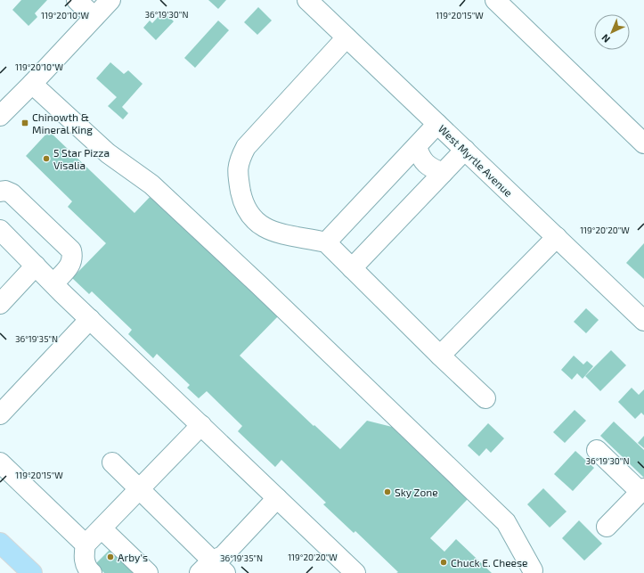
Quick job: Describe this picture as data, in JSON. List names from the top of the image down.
{
  "streets": {
    "street": ["West Myrtle Avenue"]
  },
  "places": {
    "transit": ["Chinowth & Mineral King"],
    "other": [
      "5 Star Pizza Visalia",
      "Sky Zone",
      "Arby's",
      "Chuck E. Cheese"
    ]
  },
  "north": "bottom left",
  "coordinates": [
    "36°19'30\"N",
    "119°20'10\"W",
    "119°20'15\"W",
    "119°20'20\"W",
    "36°19'35\"N"
  ]
}
